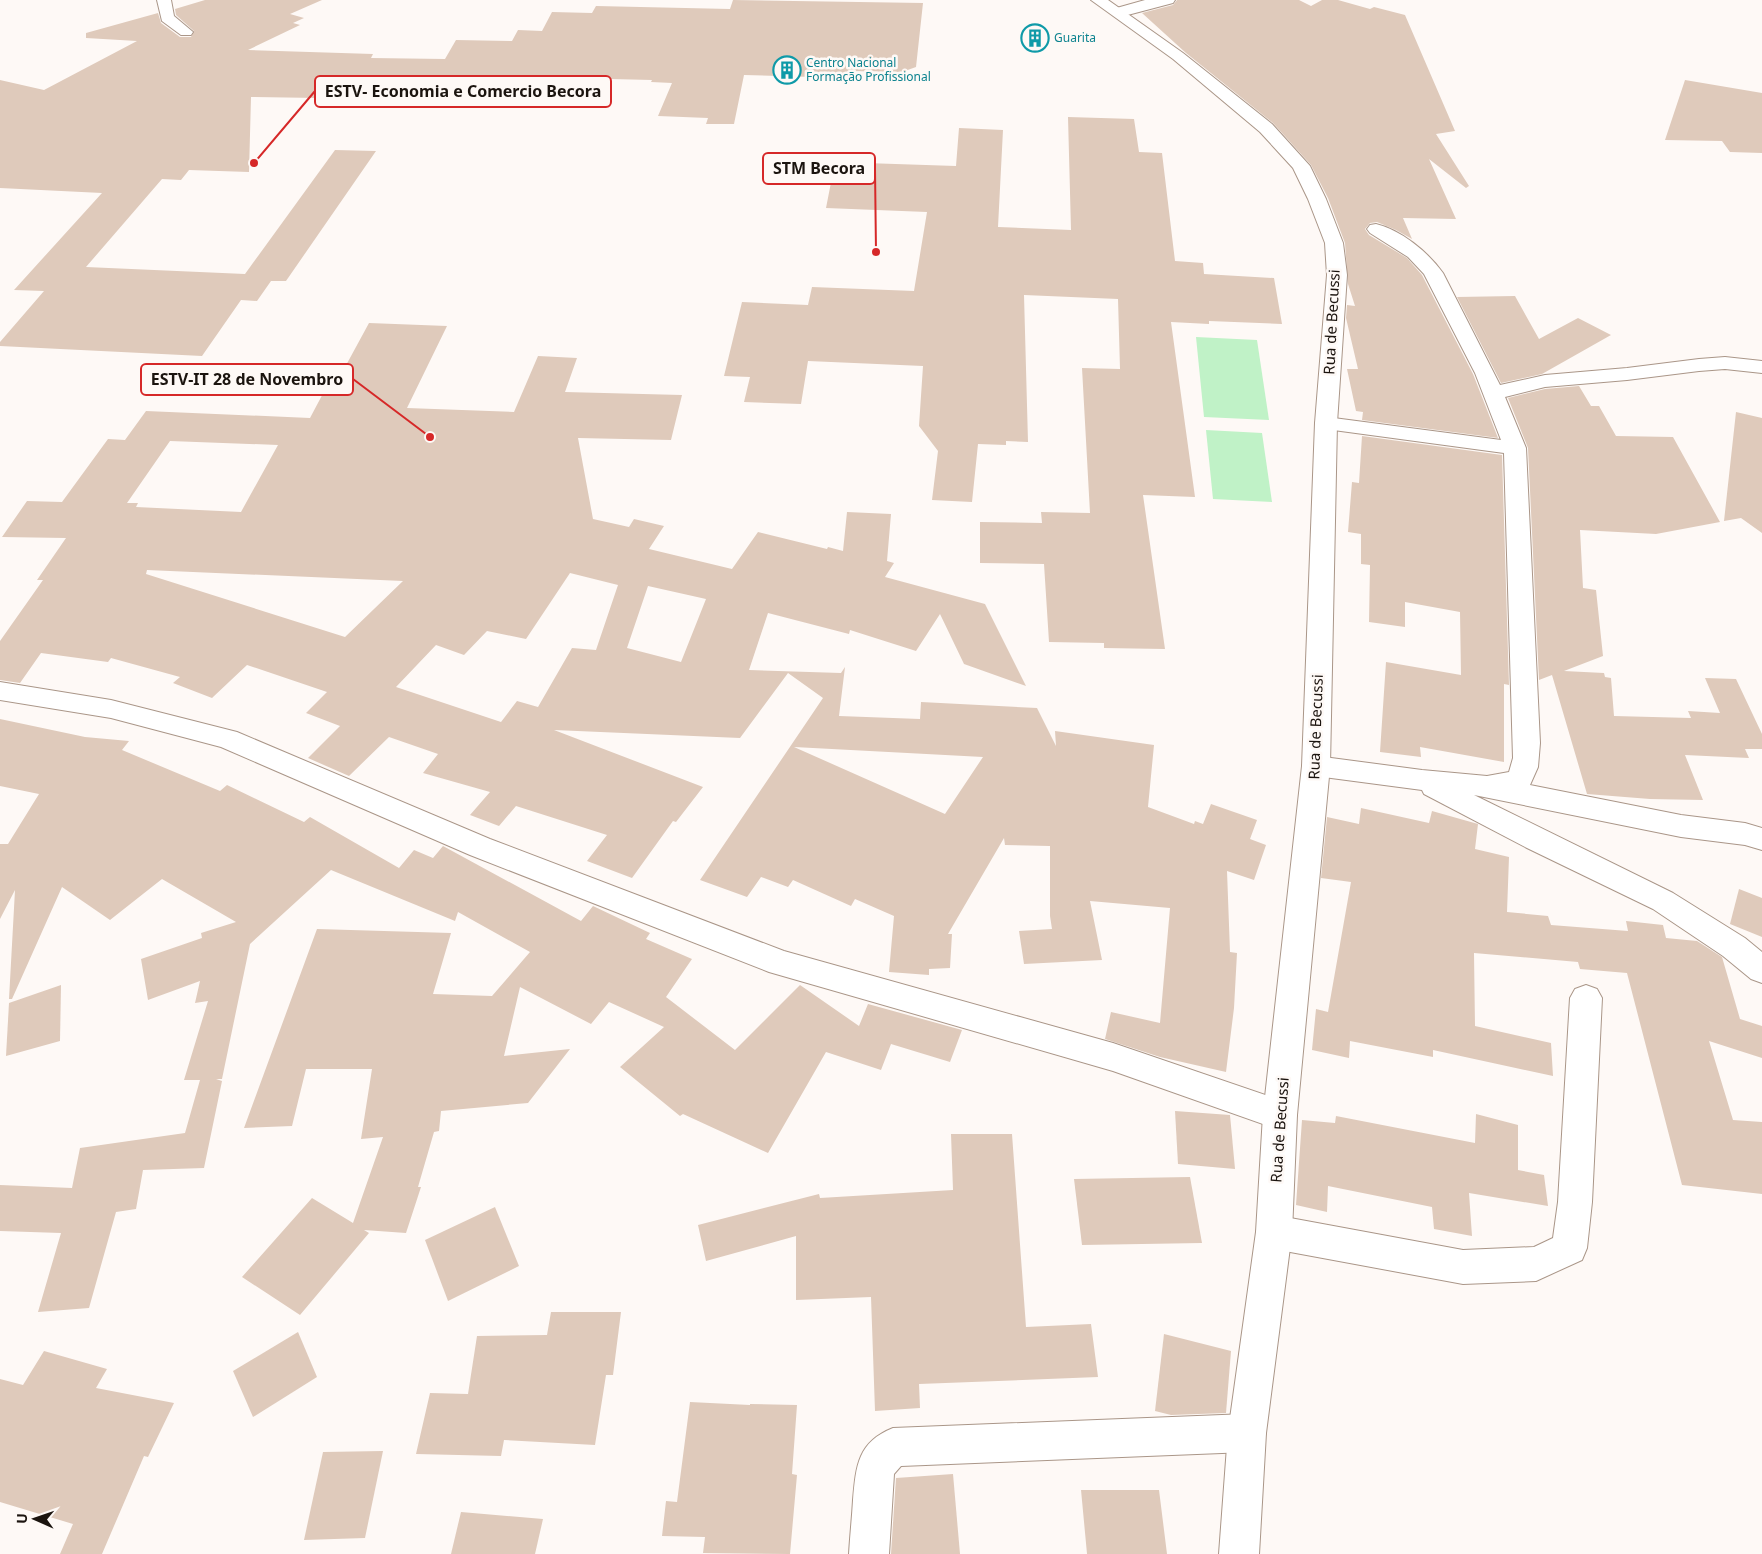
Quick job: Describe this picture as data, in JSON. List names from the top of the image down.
{
  "streets": {
    "street": ["Rua de Becussi"]
  },
  "places": {
    "building": ["Guarita", "Centro Nacional Formação Profissional"],
    "other": ["ESTV- Economia e Comercio Becora", "STM Becora", "ESTV-IT 28 de Novembro"]
  },
  "north": "left"
}
